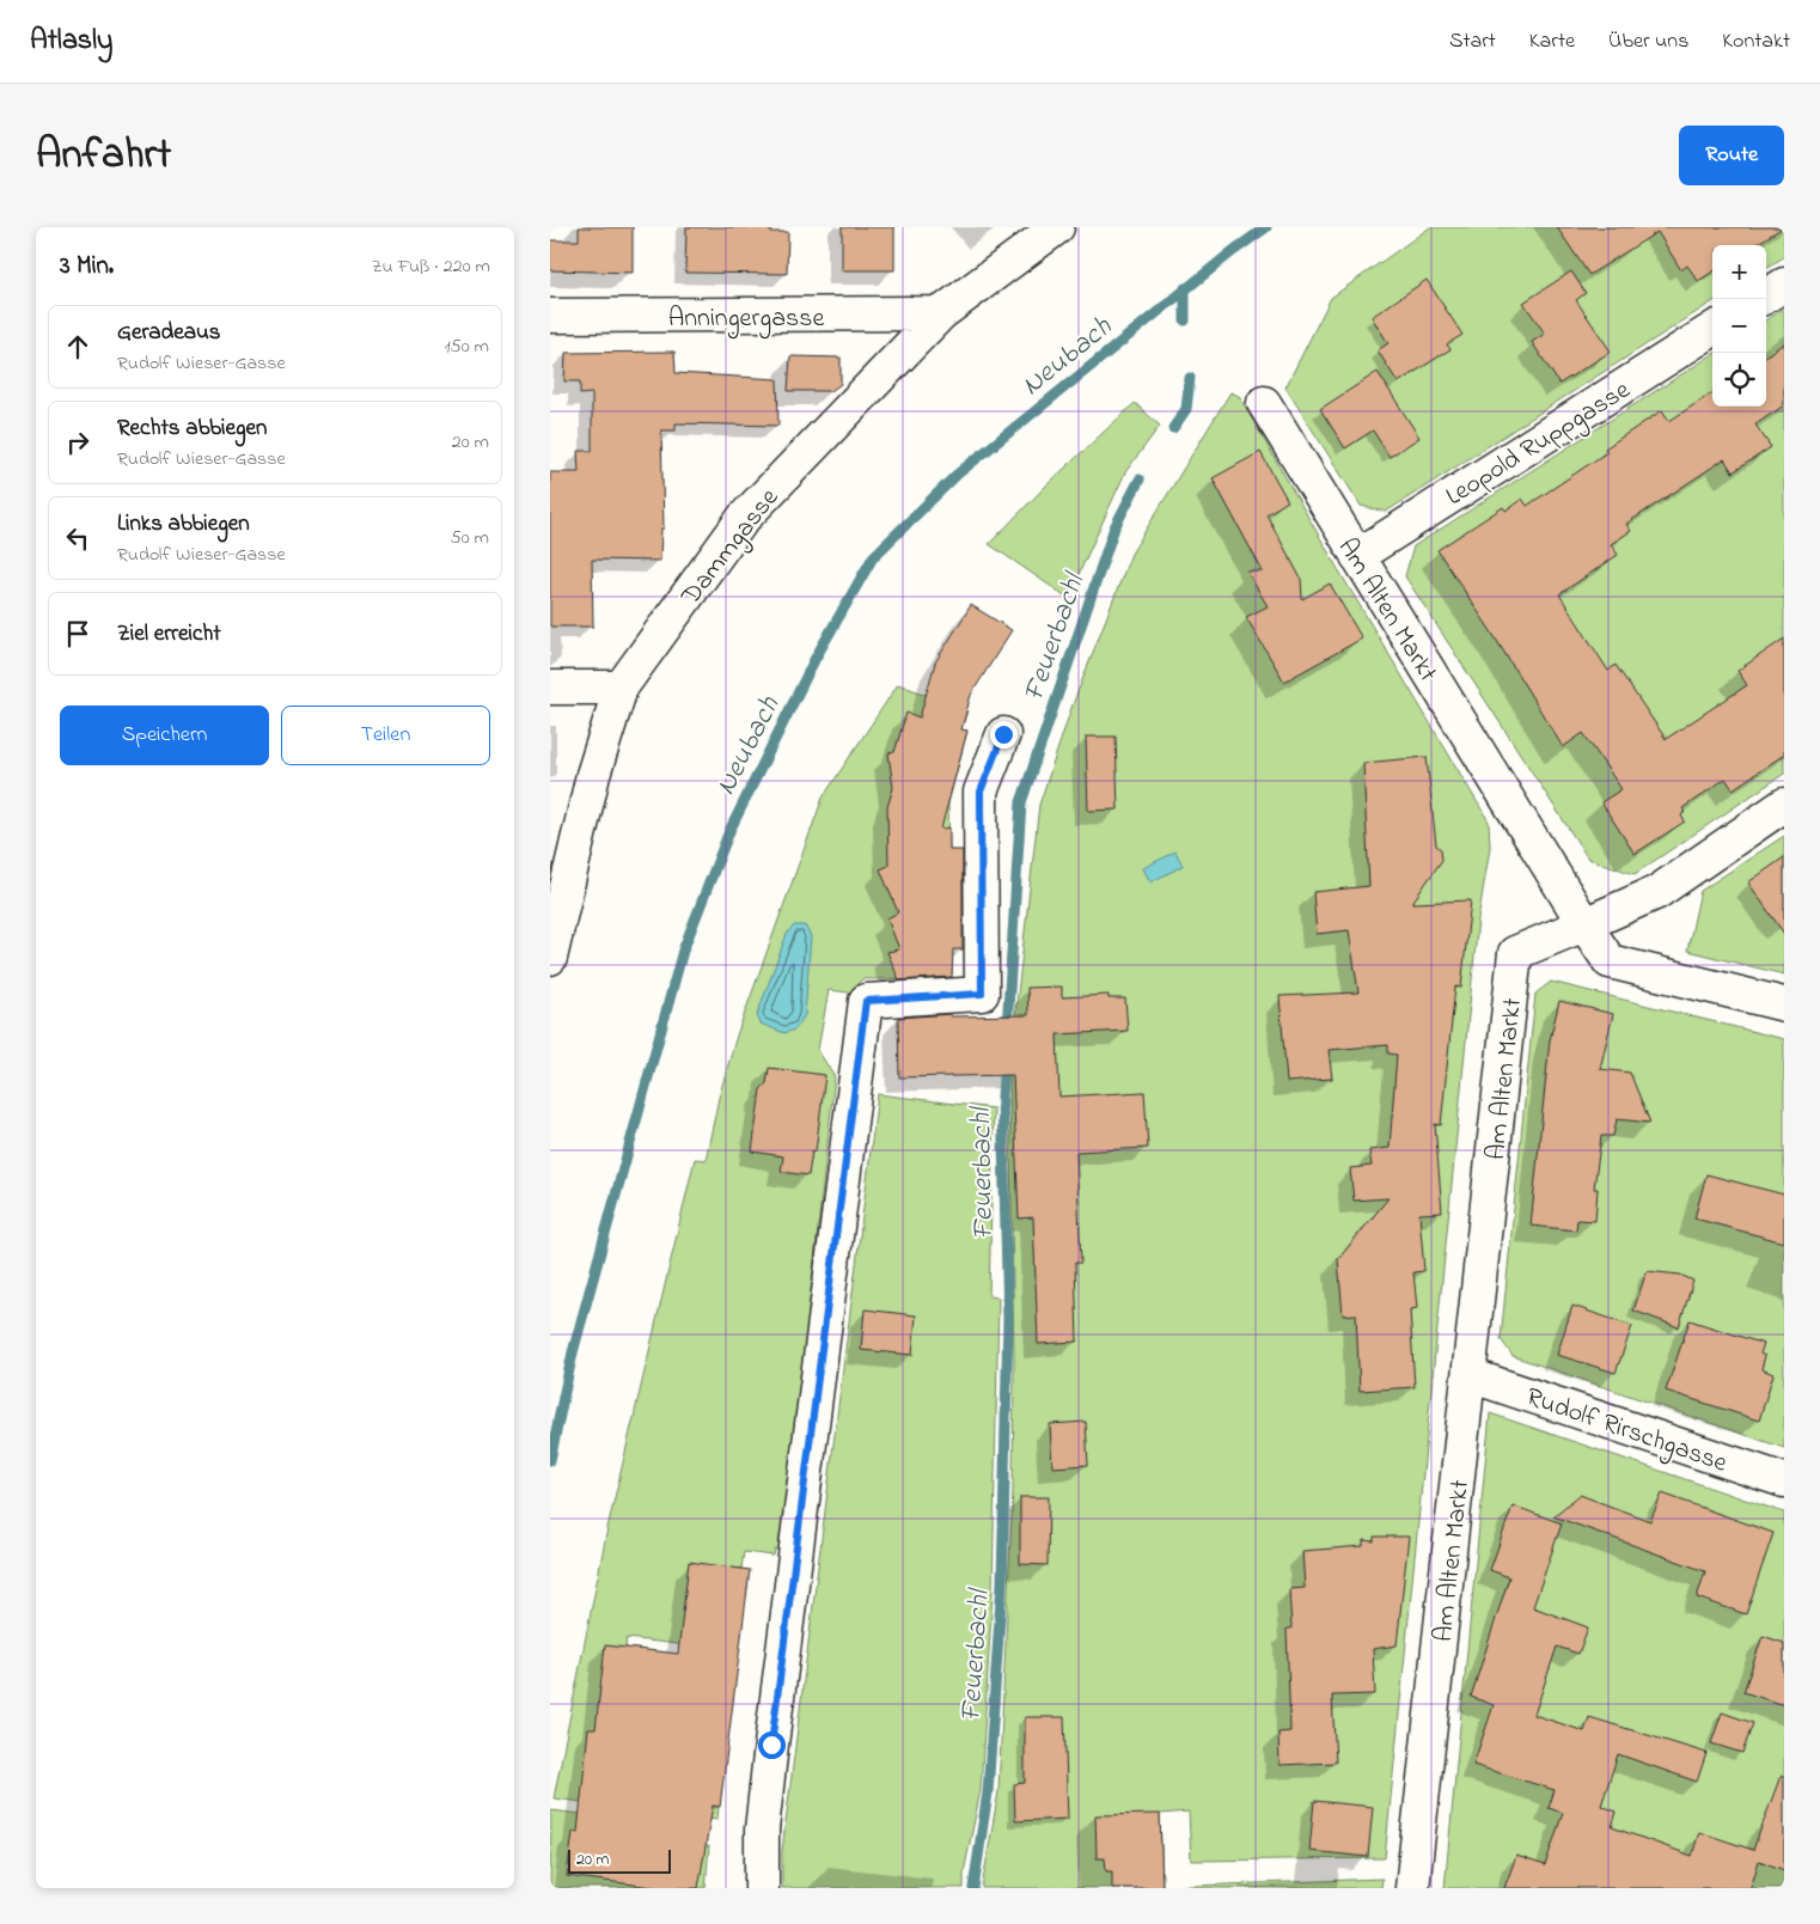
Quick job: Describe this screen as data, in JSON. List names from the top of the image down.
{
  "streets": {
    "street": [
      "Anningergasse",
      "Leopold Ruppgasse",
      "Dammgasse",
      "Am Alten Markt",
      "Rudolf Rirschgasse"
    ]
  },
  "crossings": [
    ["Anningergasse", "Dammgasse"],
    ["Leopold Ruppgasse", "Am Alten Markt"],
    ["Am Alten Markt", "Rudolf Rirschgasse"]
  ],
  "water": ["Neubach", "Feuerbachl"],
  "scale_bar": "20 m",
  "page": {
    "header": "Atlasly",
    "nav": [
      "Start",
      "Karte",
      "Über uns",
      "Kontakt"
    ],
    "title": "Anfahrt",
    "buttons": [
      "Route",
      ["Speichern", "Teilen"]
    ],
    "heading": ["3 Min.", "Zu Fuß · 220 m"],
    "map_buttons": ["+", "−"],
    "list": [
      ["Geradeaus", "Rudolf Wieser-Gasse", "150 m"],
      ["Rechts abbiegen", "Rudolf Wieser-Gasse", "20 m"],
      ["Links abbiegen", "Rudolf Wieser-Gasse", "50 m"],
      "Ziel erreicht"
    ],
    "scale": "20 m"
  }
}
